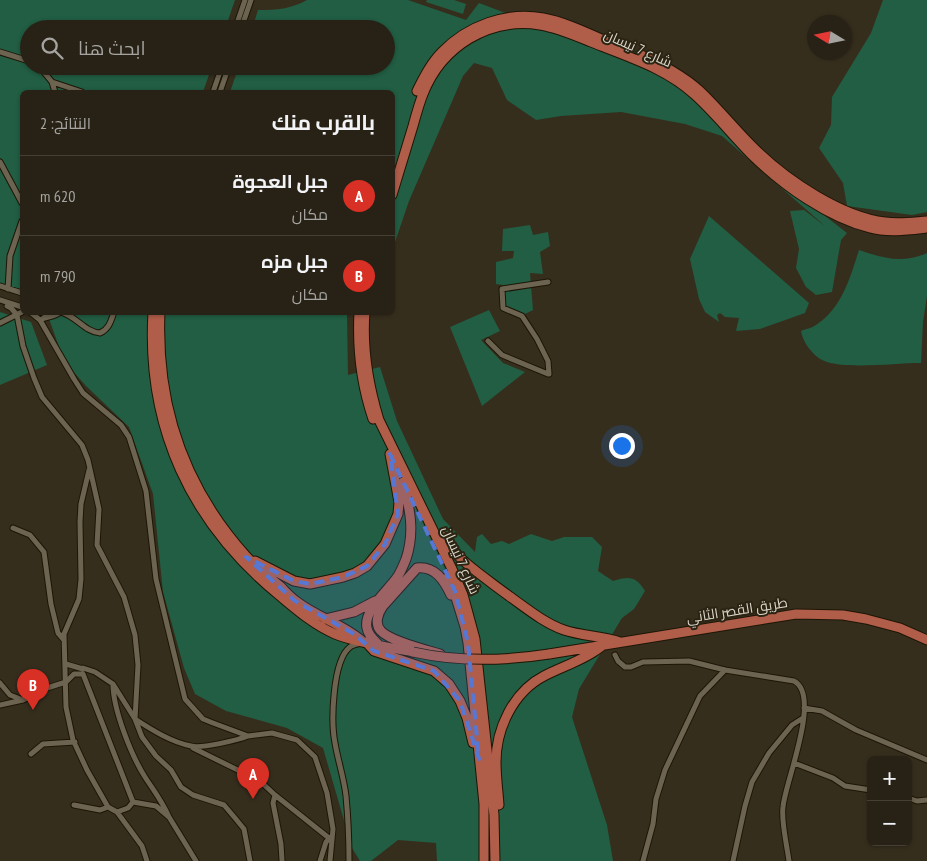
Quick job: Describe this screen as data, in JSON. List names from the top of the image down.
{
  "streets": {
    "main road": ["شارع 7 نيسان", "طريق القصر الثاني"]
  },
  "north": "left",
  "page": {
    "search": "ابحث هنا",
    "heading": ["بالقرب منك", "النتائج: 2"],
    "list": [
      {
        "mark": "A",
        "name": "جبل العجوة",
        "note": "مكان",
        "value": "620 m"
      },
      {
        "mark": "B",
        "name": "جبل مزه",
        "note": "مكان",
        "value": "790 m"
      }
    ],
    "pins": ["B", "A"],
    "map_buttons": ["+", "−"]
  }
}
